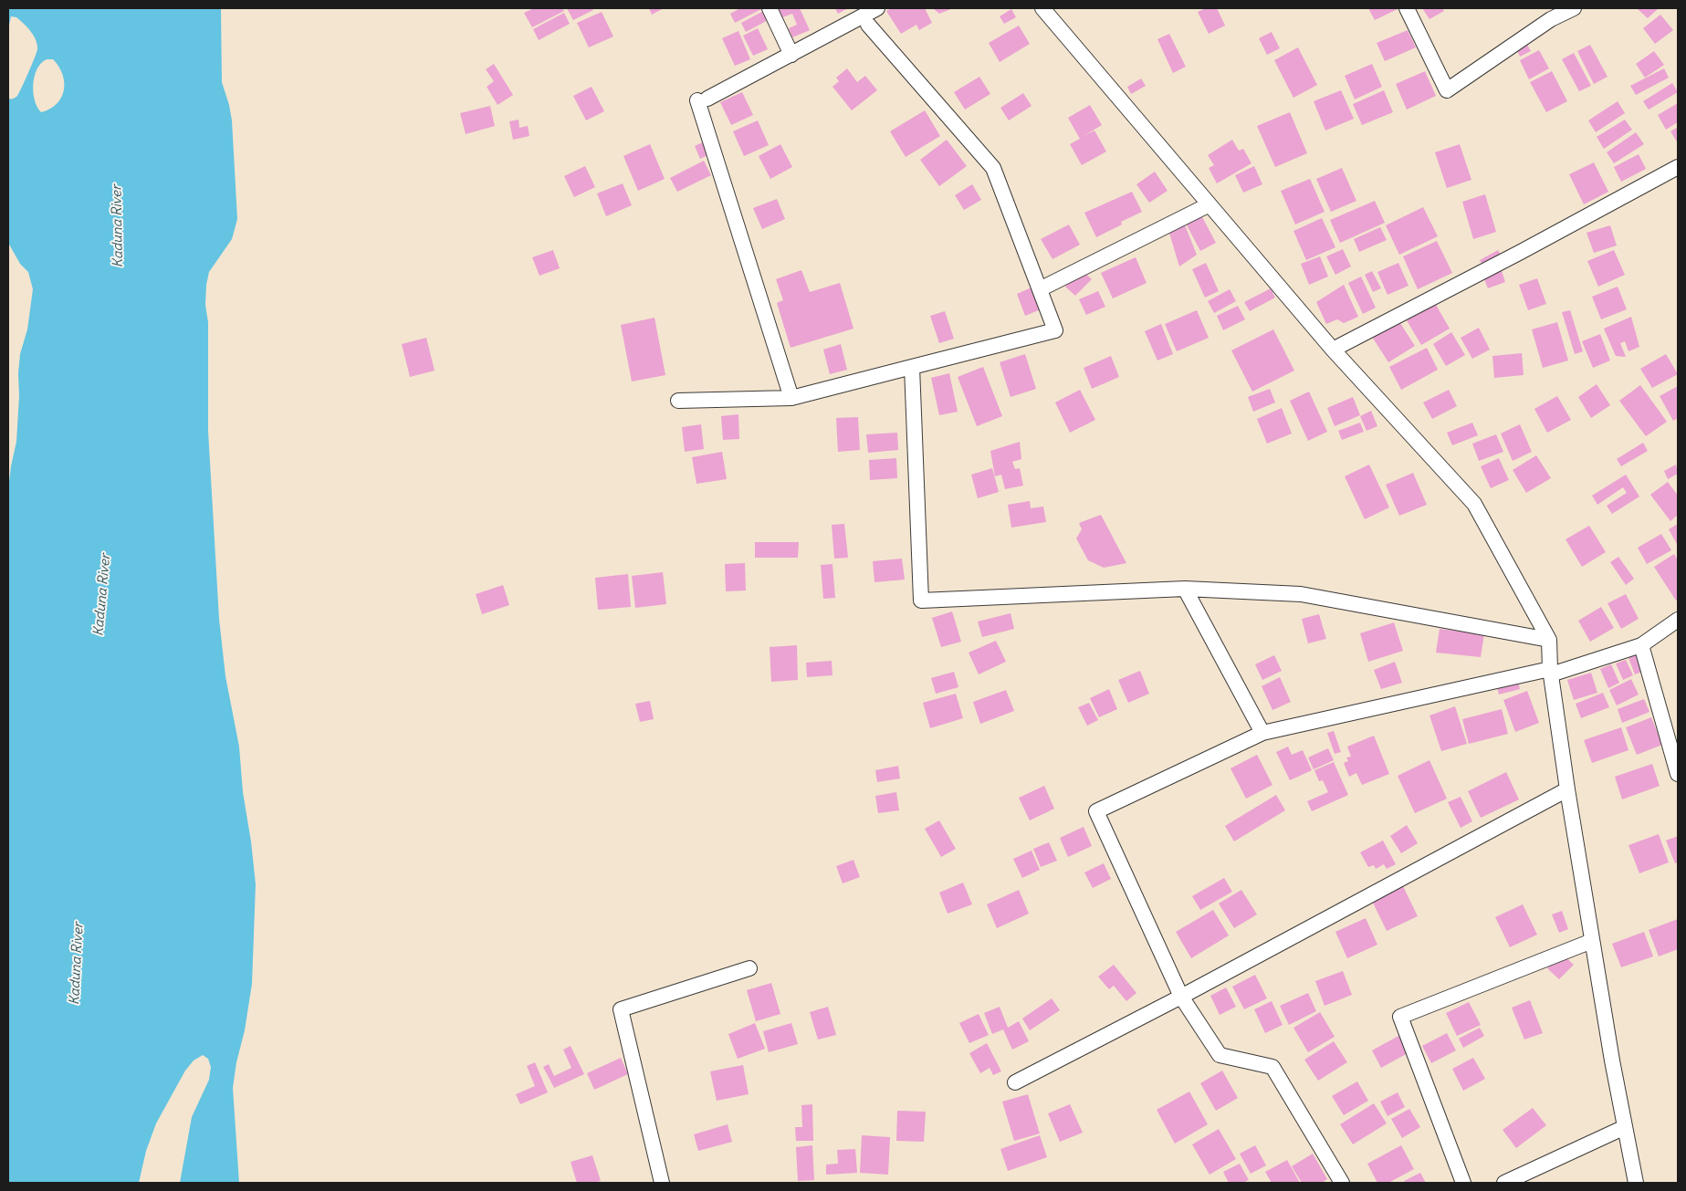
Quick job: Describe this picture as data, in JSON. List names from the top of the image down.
{
  "water": ["Kaduna River"]
}
